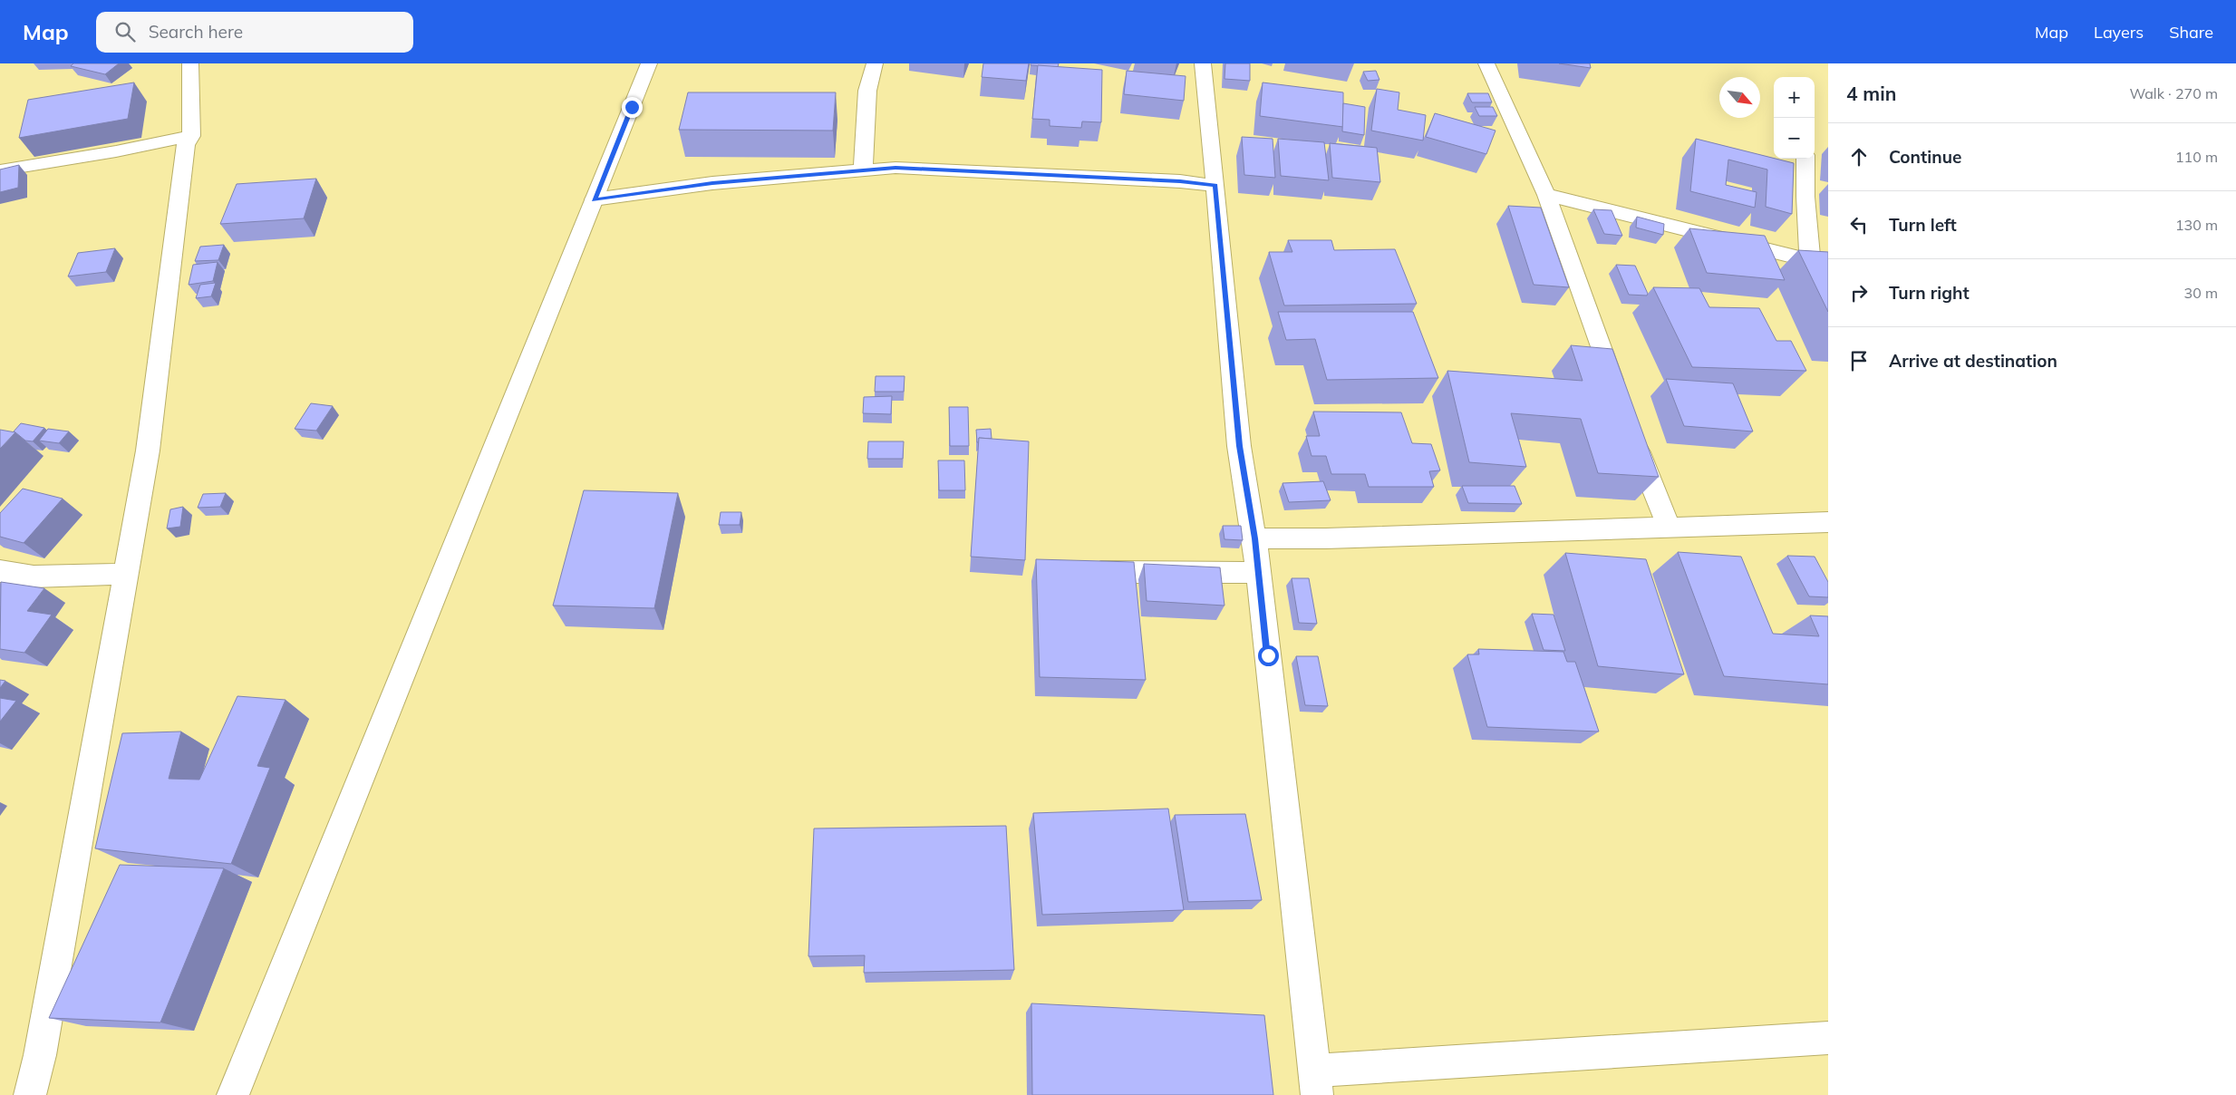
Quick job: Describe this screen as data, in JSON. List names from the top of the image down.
{
  "north": "bottom right",
  "page": {
    "header": "Map",
    "search": "Search here",
    "nav": ["Map", "Layers", "Share"],
    "heading": ["4 min", "Walk · 270 m"],
    "map_buttons": ["+", "−"],
    "list": [
      ["Continue", "110 m"],
      ["Turn left", "130 m"],
      ["Turn right", "30 m"],
      "Arrive at destination"
    ]
  }
}
